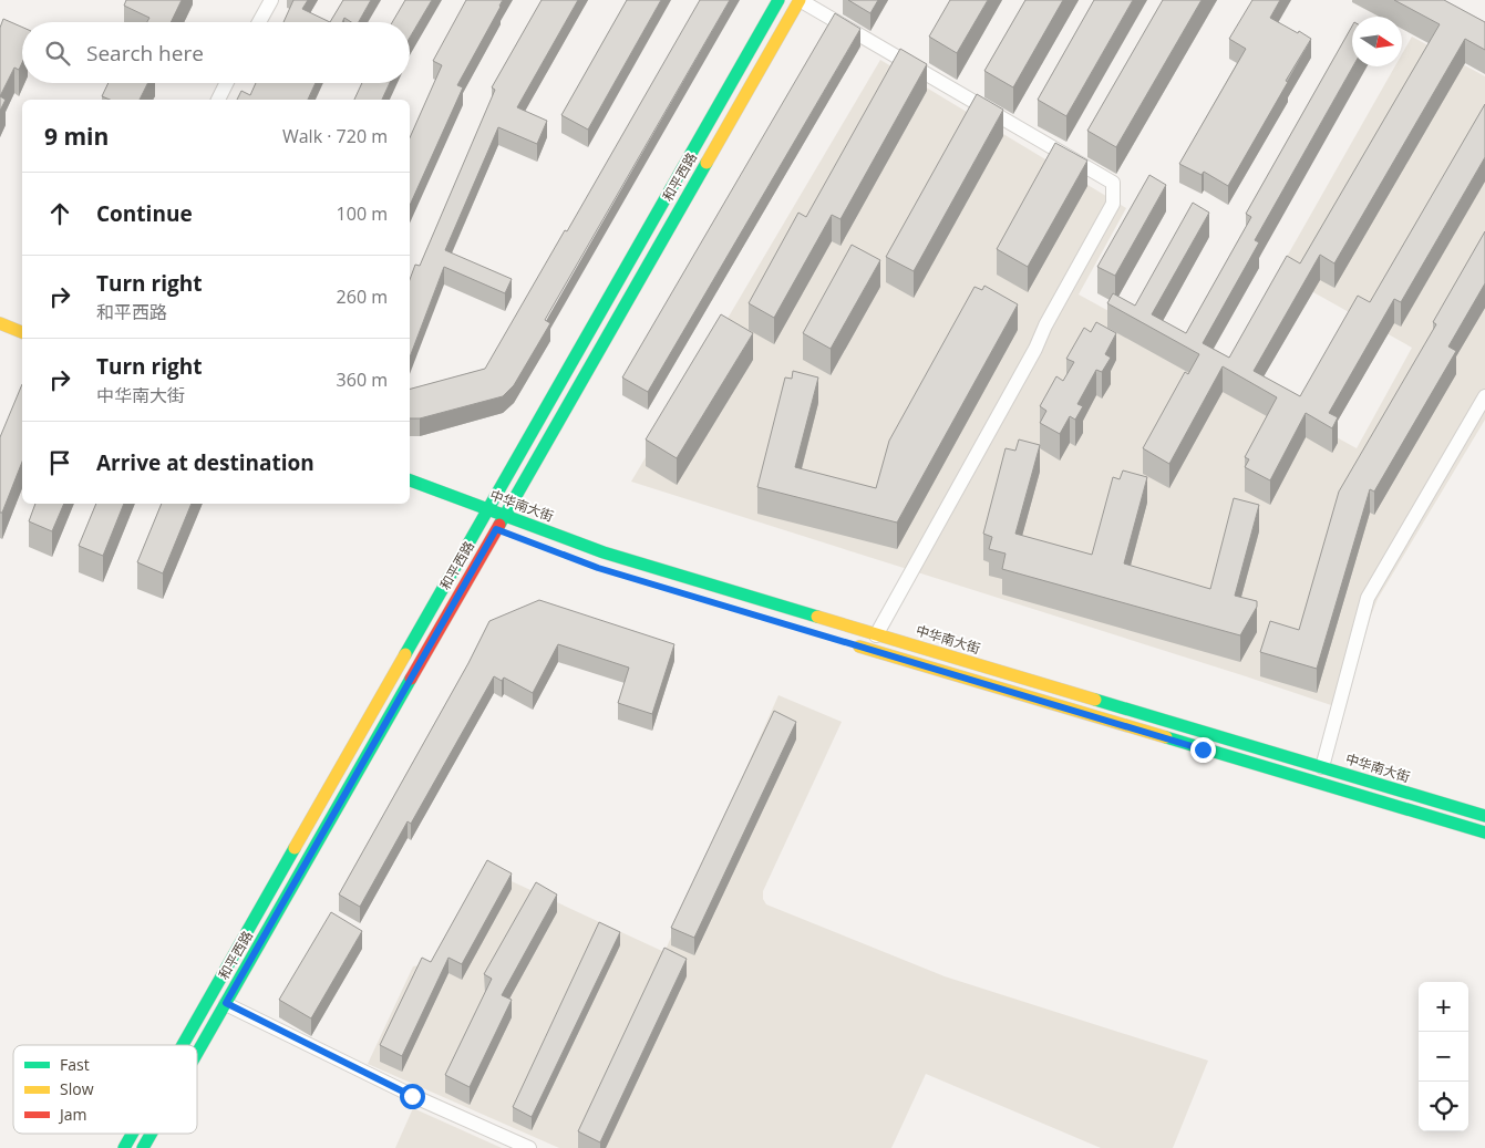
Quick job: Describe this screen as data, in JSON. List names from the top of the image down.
{
  "streets": {
    "main road": ["和平西路", "中华南大街"]
  },
  "crossings": [
    ["和平西路", "中华南大街"]
  ],
  "legend": ["Fast", "Slow", "Jam"],
  "north": "right",
  "page": {
    "search": "Search here",
    "heading": ["9 min", "Walk · 720 m"],
    "list": [
      ["Continue", "100 m"],
      ["Turn right", "和平西路", "260 m"],
      ["Turn right", "中华南大街", "360 m"],
      "Arrive at destination"
    ],
    "map_buttons": ["+", "−"]
  }
}
